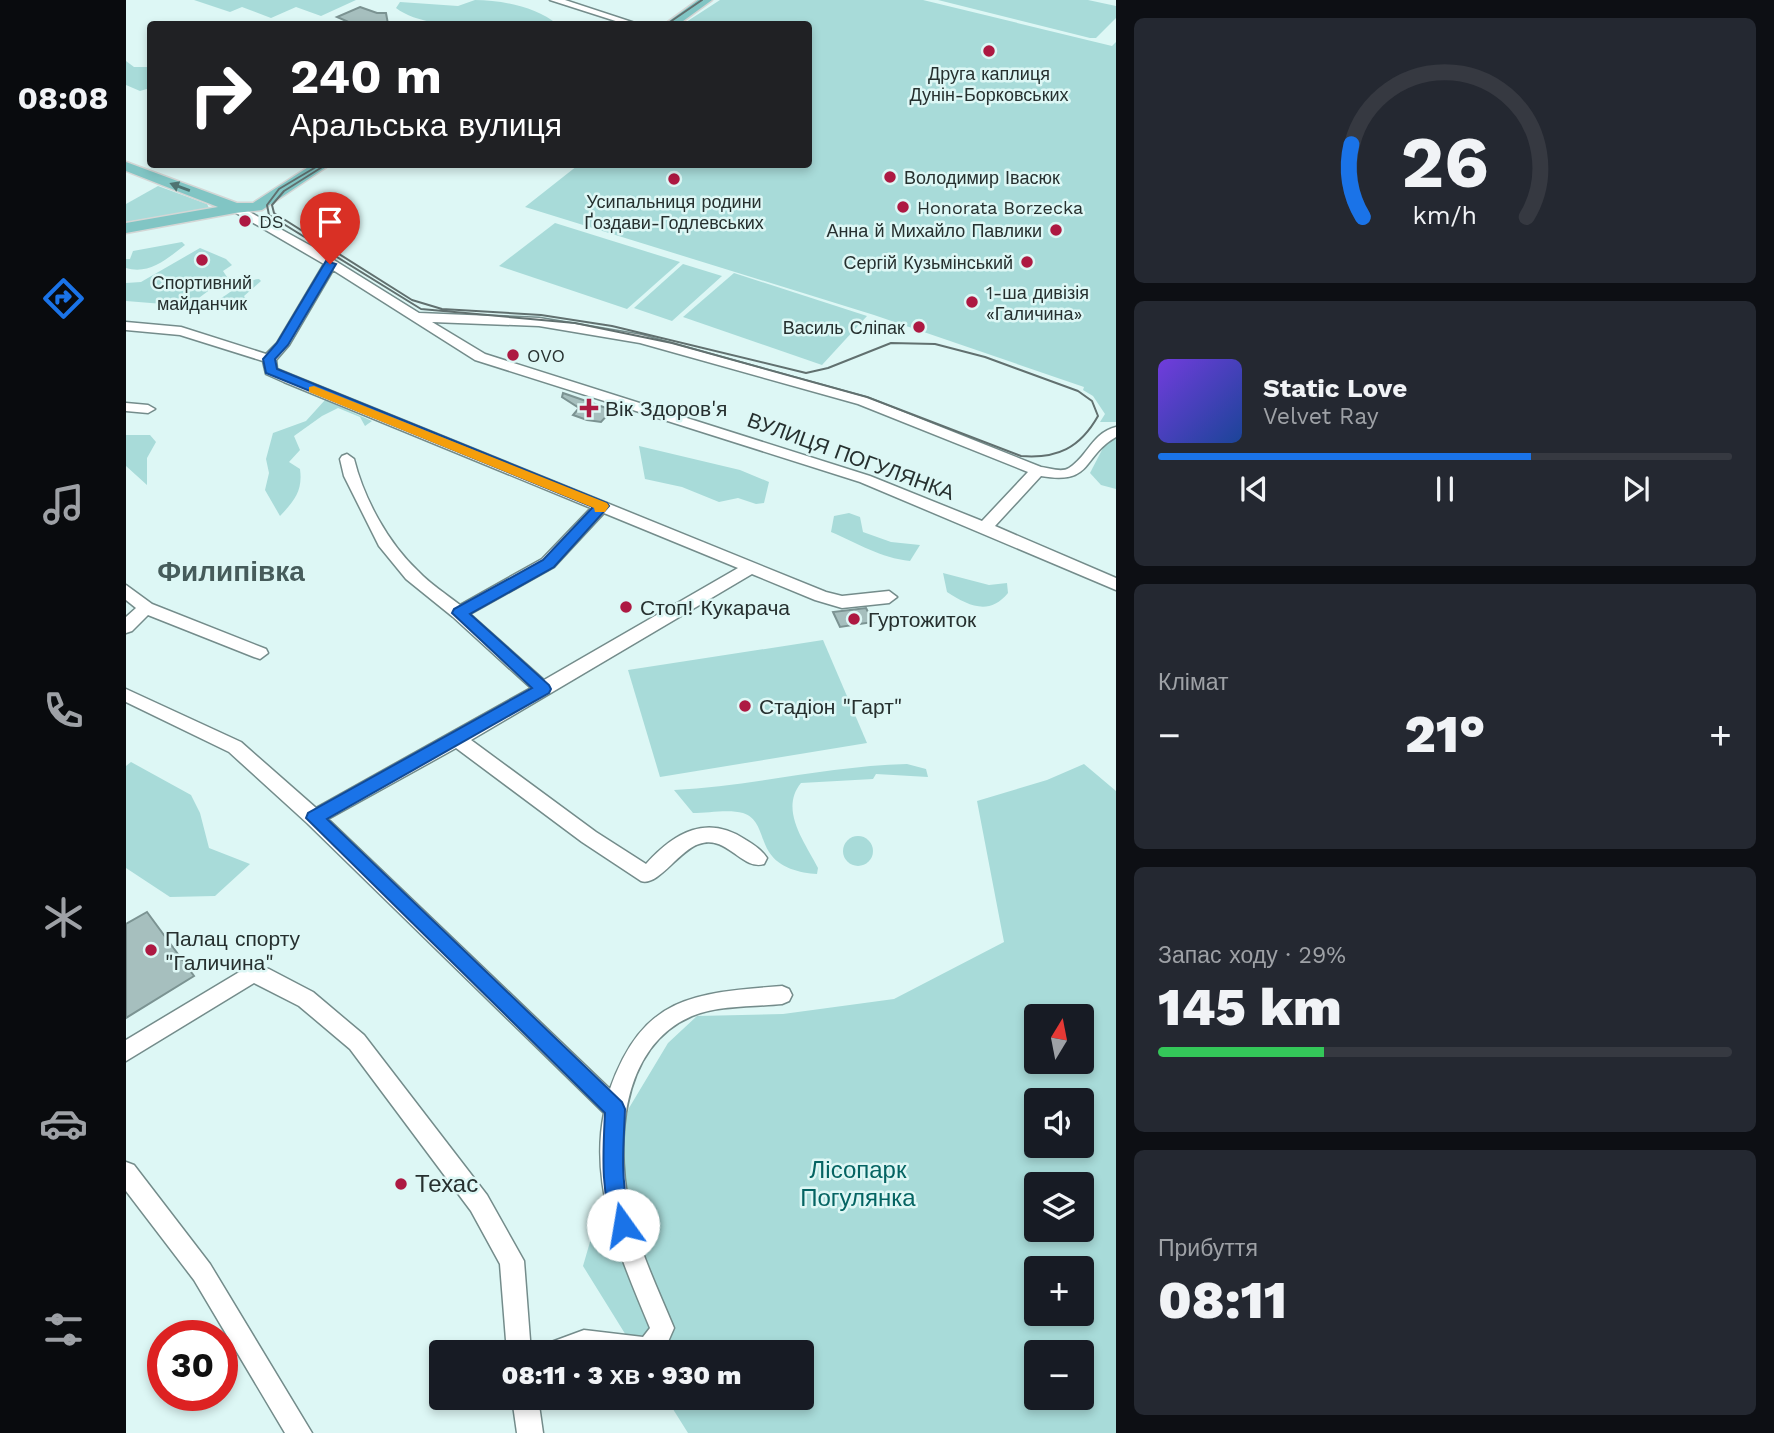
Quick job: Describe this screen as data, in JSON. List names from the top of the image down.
{
  "streets": {
    "street": ["ВУЛИЦЯ ПОГУЛЯНКА"]
  },
  "districts": ["Филипівка"],
  "parks": ["Лісопарк Погулянка"],
  "places": {
    "other": [
      "Друга каплиця Дунін-Борковських",
      "Володимир Івасюк",
      "Усипальниця родини Ґоздави-Годлевських",
      "Honorata Borzecka",
      "DS",
      "Анна й Михайло Павлики",
      "Спортивний майданчик",
      "Сергій Кузьмінський",
      "1-ша дивізія «Галичина»",
      "Василь Сліпак",
      "OVO",
      "Стоп! Кукарача",
      "Гуртожиток",
      "Стадіон \"Гарт\"",
      "Палац спорту \"Галичина\"",
      "Техас"
    ],
    "health": ["Вік Здоров'я"]
  },
  "north": "top",
  "page": {
    "tabs": "08:08",
    "turn": ["240 m", "Аральська вулиця"],
    "song": ["Static Love", "Velvet Ray"],
    "tile": [
      "Клімат",
      ["Запас ходу · 29%", "145 km"],
      ["Прибуття", "08:11"]
    ],
    "heat": ["−", "21°", "+"],
    "map_buttons": ["+", "−"],
    "limit": "30",
    "trip": "08:11 · 3 хв · 930 m",
    "gauge": ["26", "km/h"]
  }
}
